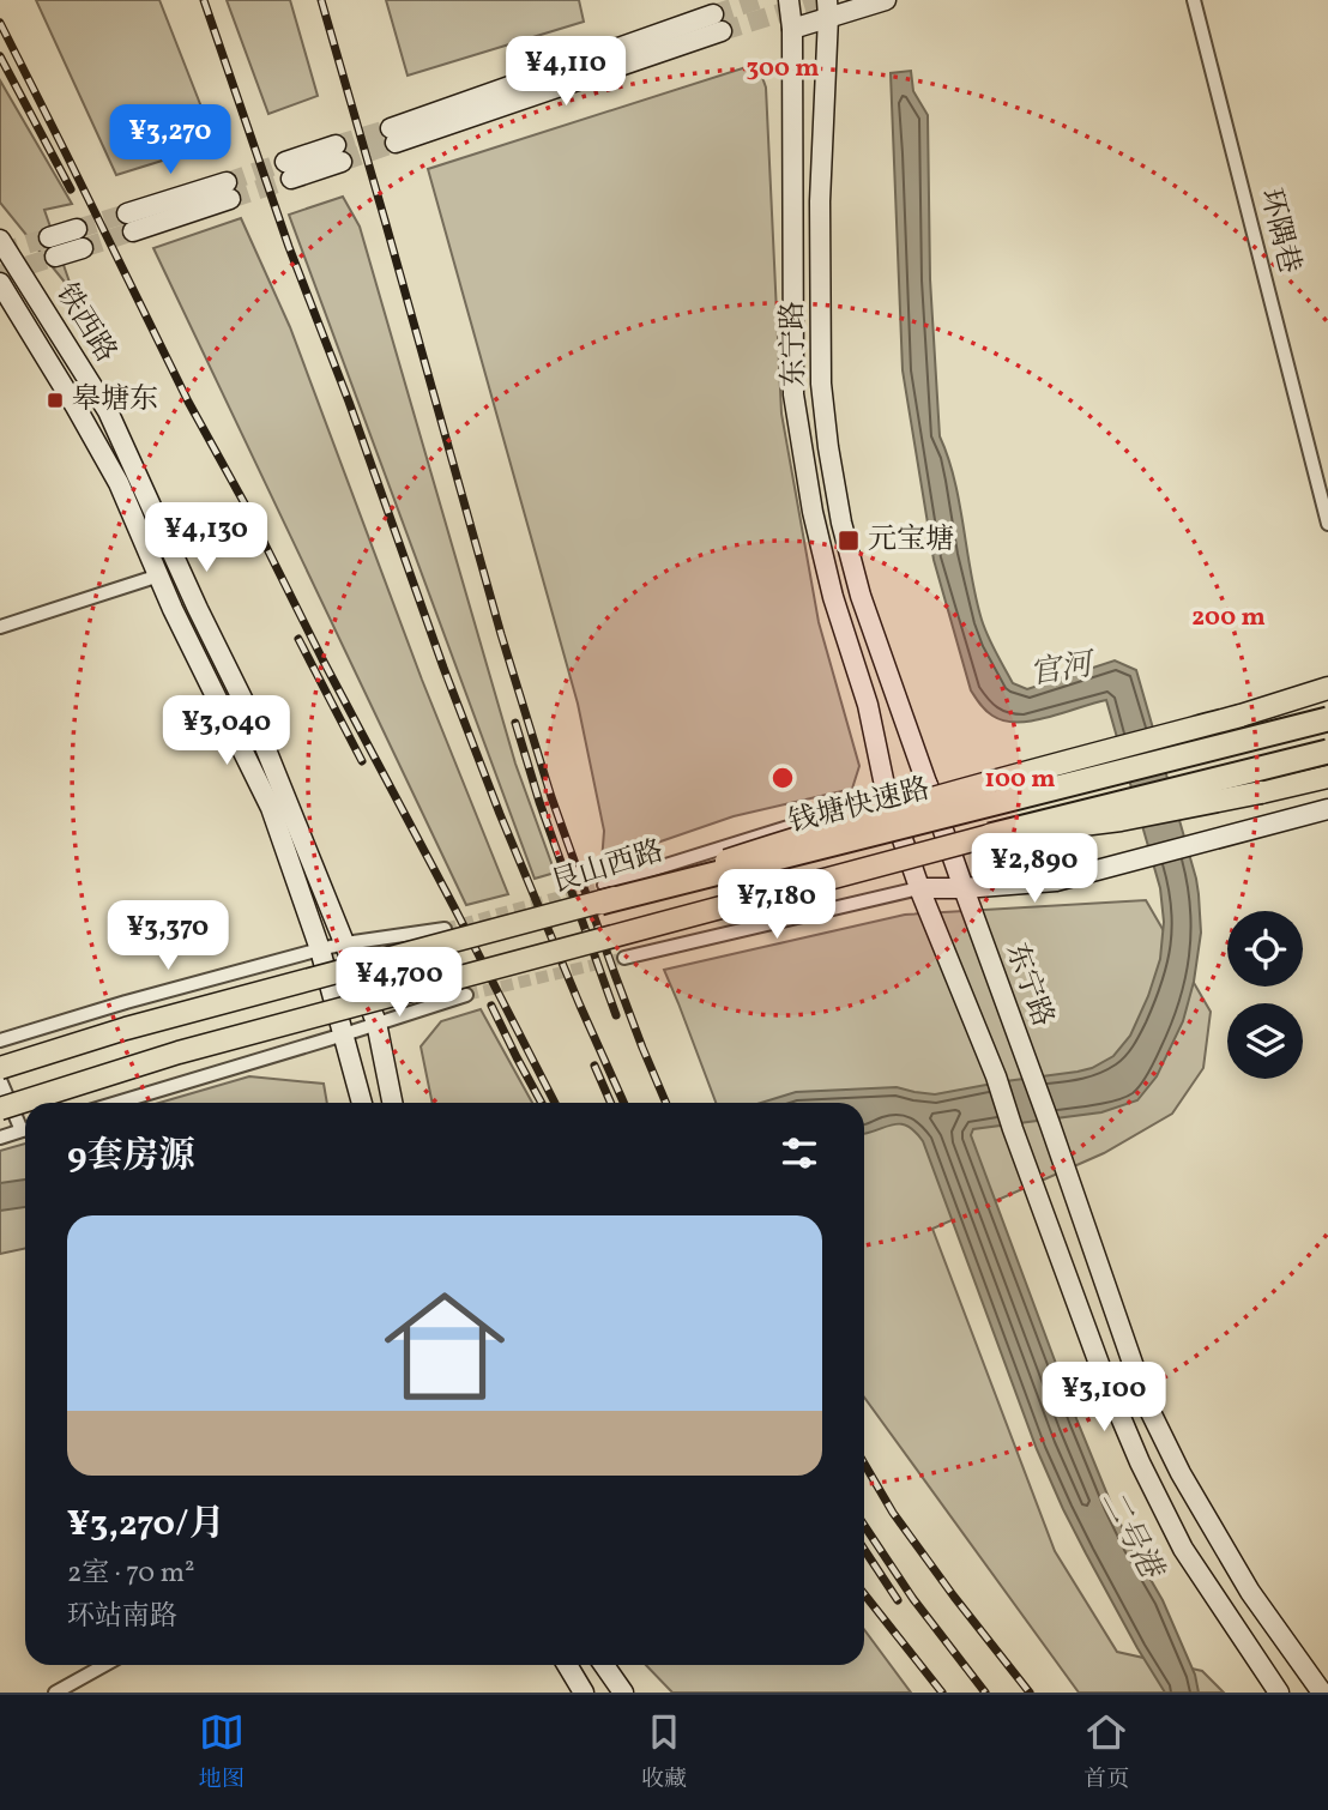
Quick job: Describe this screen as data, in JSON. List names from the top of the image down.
{
  "streets": {
    "highway": ["钱塘快速路"],
    "main road": ["铁西路", "东宁路", "艮山西路"],
    "street": ["环隅巷"]
  },
  "crossings": [
    ["东宁路", "艮山西路"],
    ["钱塘快速路", "艮山西路"]
  ],
  "water": ["官河", "二号港"],
  "places": {
    "transit": ["皋塘东", "元宝塘"]
  },
  "page": {
    "price": [
      "¥4,110",
      "¥3,270",
      "¥4,130",
      "¥3,040",
      "¥2,890",
      "¥7,180",
      "¥3,370",
      "¥4,700",
      "¥3,100"
    ],
    "heading": "9套房源",
    "list": [
      {
        "name": "¥3,270/月",
        "note": "2室 · 70 m² · 环站南路"
      }
    ],
    "tabs": ["地图", "收藏", "首页"]
  },
  "rings": ["300 m", "200 m", "100 m"]
}
